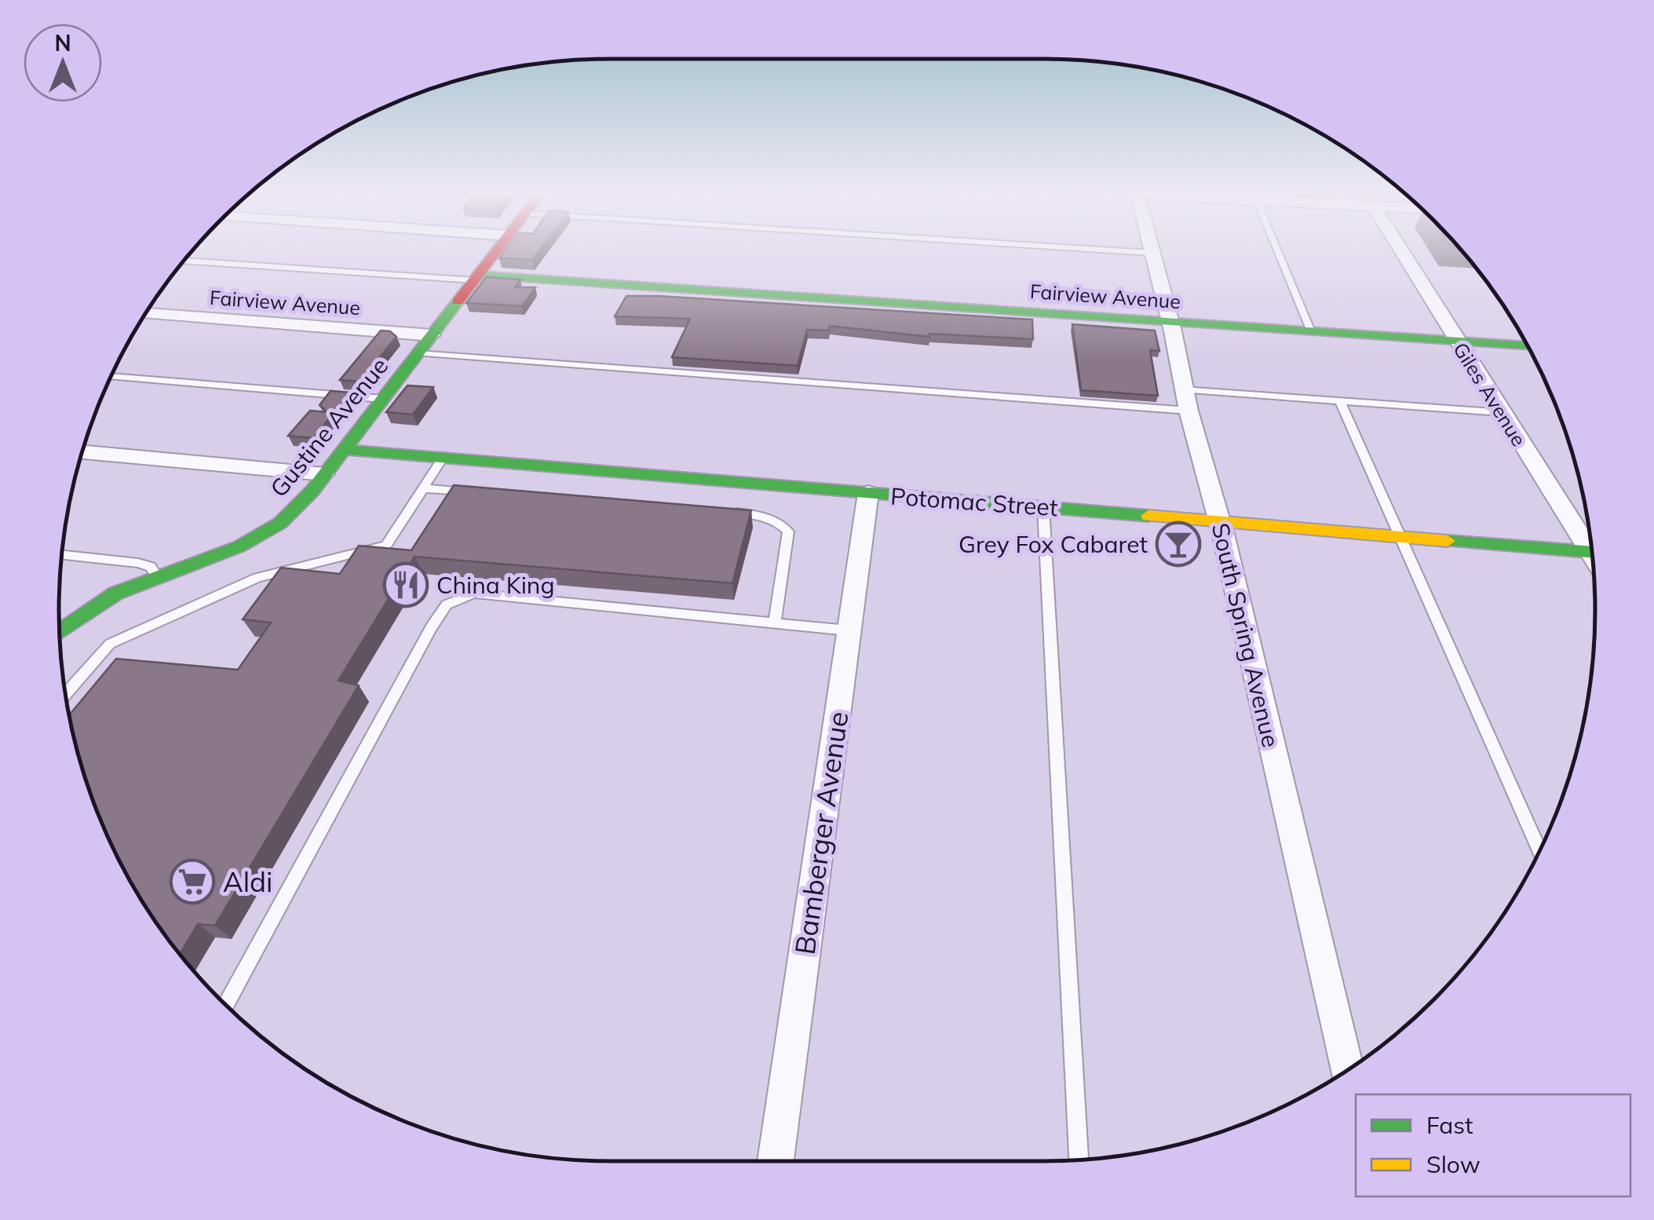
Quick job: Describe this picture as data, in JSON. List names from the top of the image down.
{
  "streets": {
    "street": [
      "Fairview Avenue",
      "Giles Avenue",
      "Gustine Avenue",
      "Potomac Street",
      "South Spring Avenue",
      "Bamberger Avenue"
    ]
  },
  "crossings": [
    ["Fairview Avenue", "Giles Avenue"],
    ["Fairview Avenue", "Gustine Avenue"],
    ["Fairview Avenue", "South Spring Avenue"],
    ["Gustine Avenue", "Potomac Street"],
    ["Potomac Street", "South Spring Avenue"],
    ["Potomac Street", "Bamberger Avenue"]
  ],
  "places": {
    "bar": ["Grey Fox Cabaret"],
    "restaurant": ["China King"],
    "supermarket": ["Aldi"]
  },
  "legend": ["Fast", "Slow"],
  "north": "top"
}
